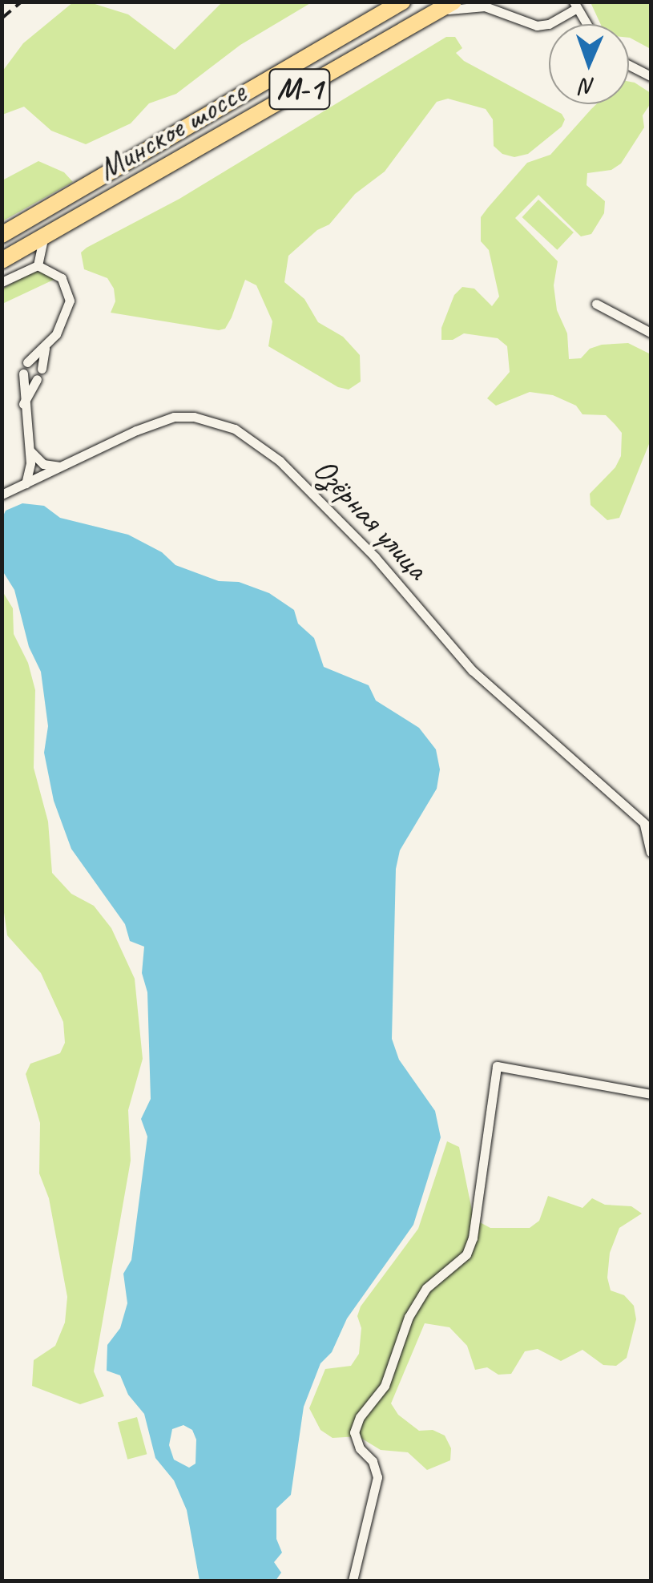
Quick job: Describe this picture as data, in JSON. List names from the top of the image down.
{
  "streets": {
    "highway": ["М-1", "Минское шоссе"],
    "street": ["Озёрная улица"]
  },
  "north": "bottom"
}
